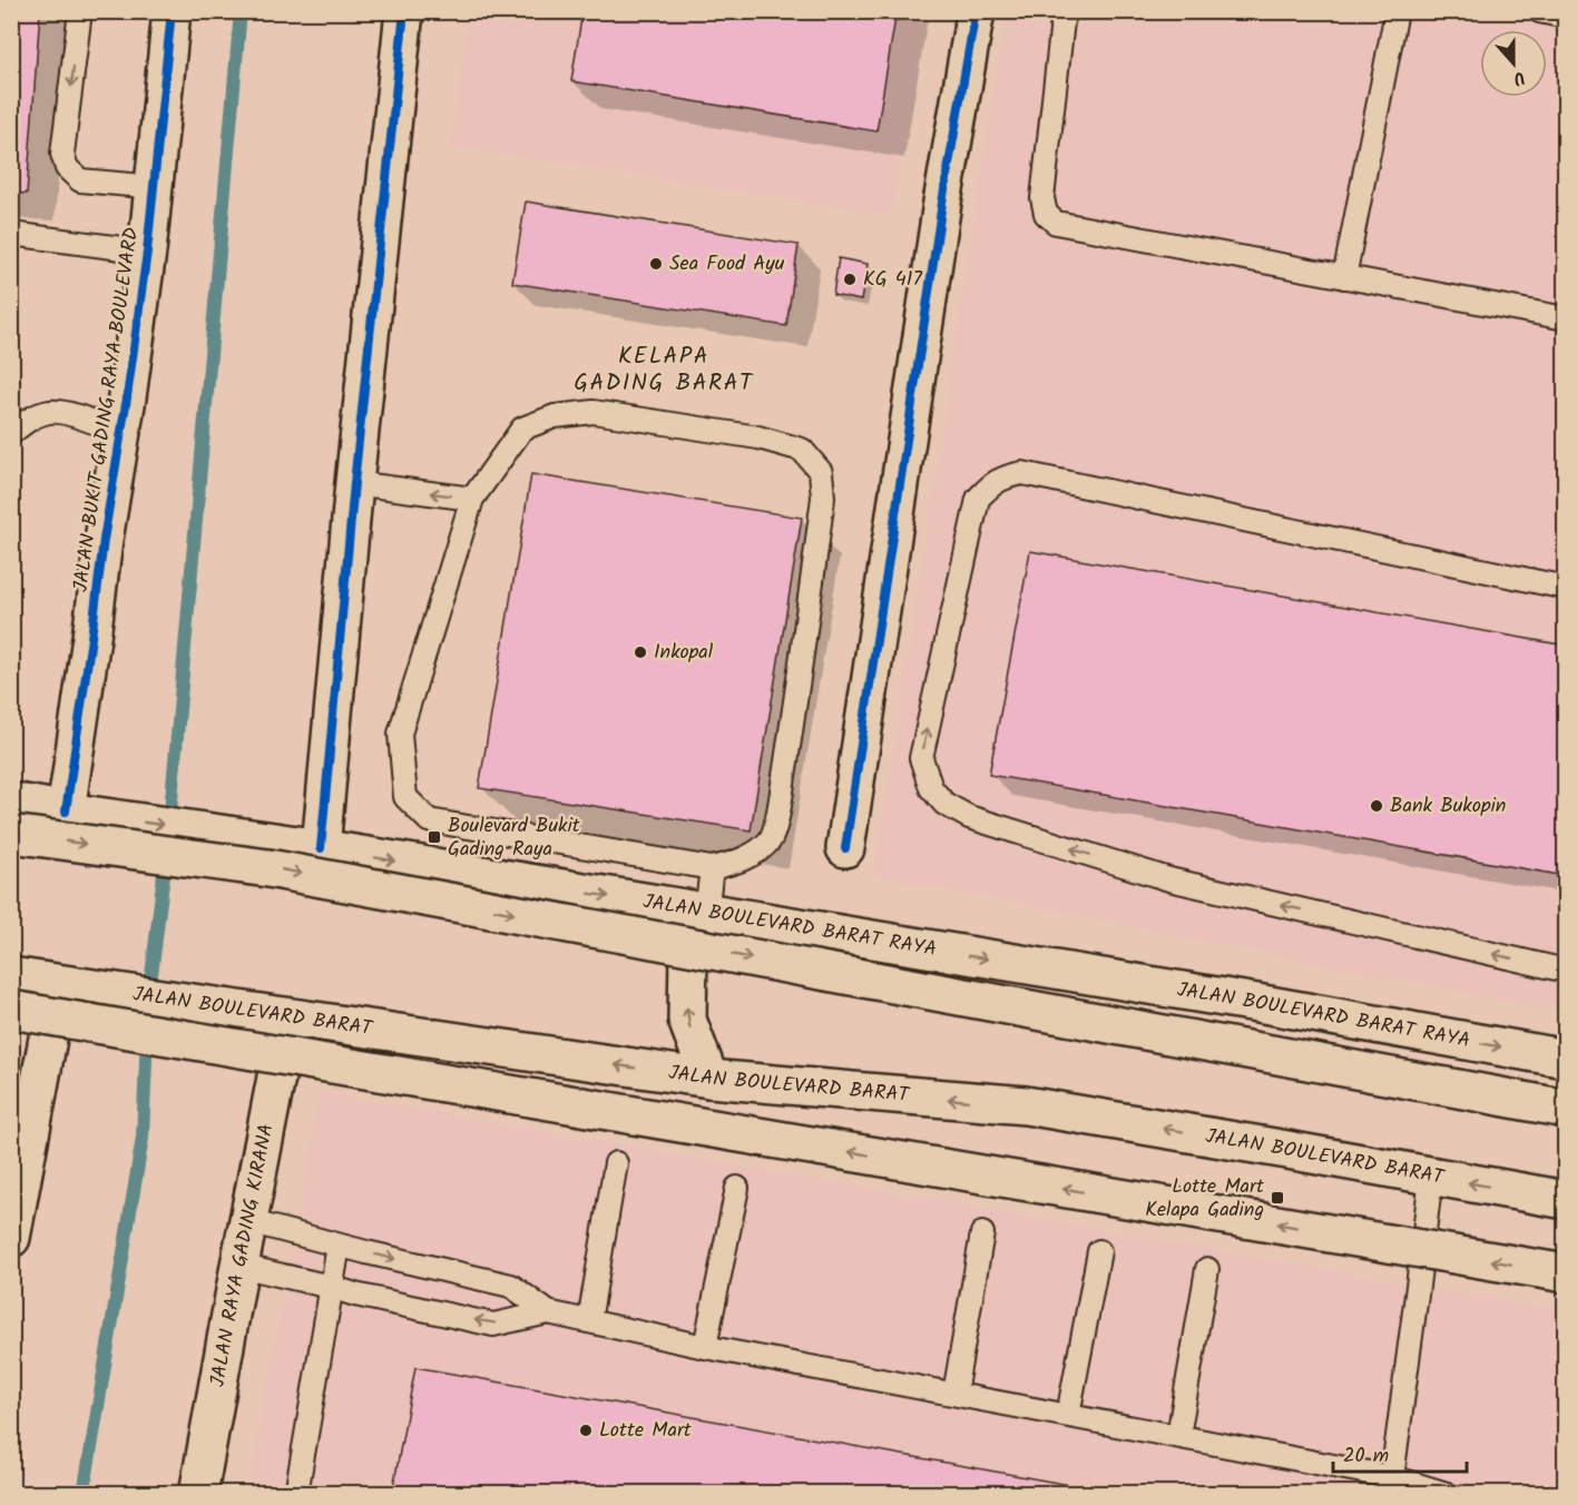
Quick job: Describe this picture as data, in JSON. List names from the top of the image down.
{
  "streets": {
    "main road": [
      "JALAN BUKIT GADING RAYA BOULEVARD",
      "JALAN BOULEVARD BARAT RAYA",
      "JALAN BOULEVARD BARAT",
      "JALAN RAYA GADING KIRANA"
    ]
  },
  "crossings": [
    ["JALAN BUKIT GADING RAYA BOULEVARD", "JALAN BOULEVARD BARAT RAYA"],
    ["JALAN BOULEVARD BARAT", "JALAN RAYA GADING KIRANA"]
  ],
  "districts": ["KELAPA GADING BARAT"],
  "places": {
    "other": [
      "Sea Food Ayu",
      "KG 417",
      "Inkopal",
      "Bank Bukopin",
      "Lotte Mart"
    ],
    "transit": ["Boulevard Bukit Gading Raya", "Lotte Mart Kelapa Gading"]
  },
  "scale_bar": "20 m",
  "north": "bottom"
}
